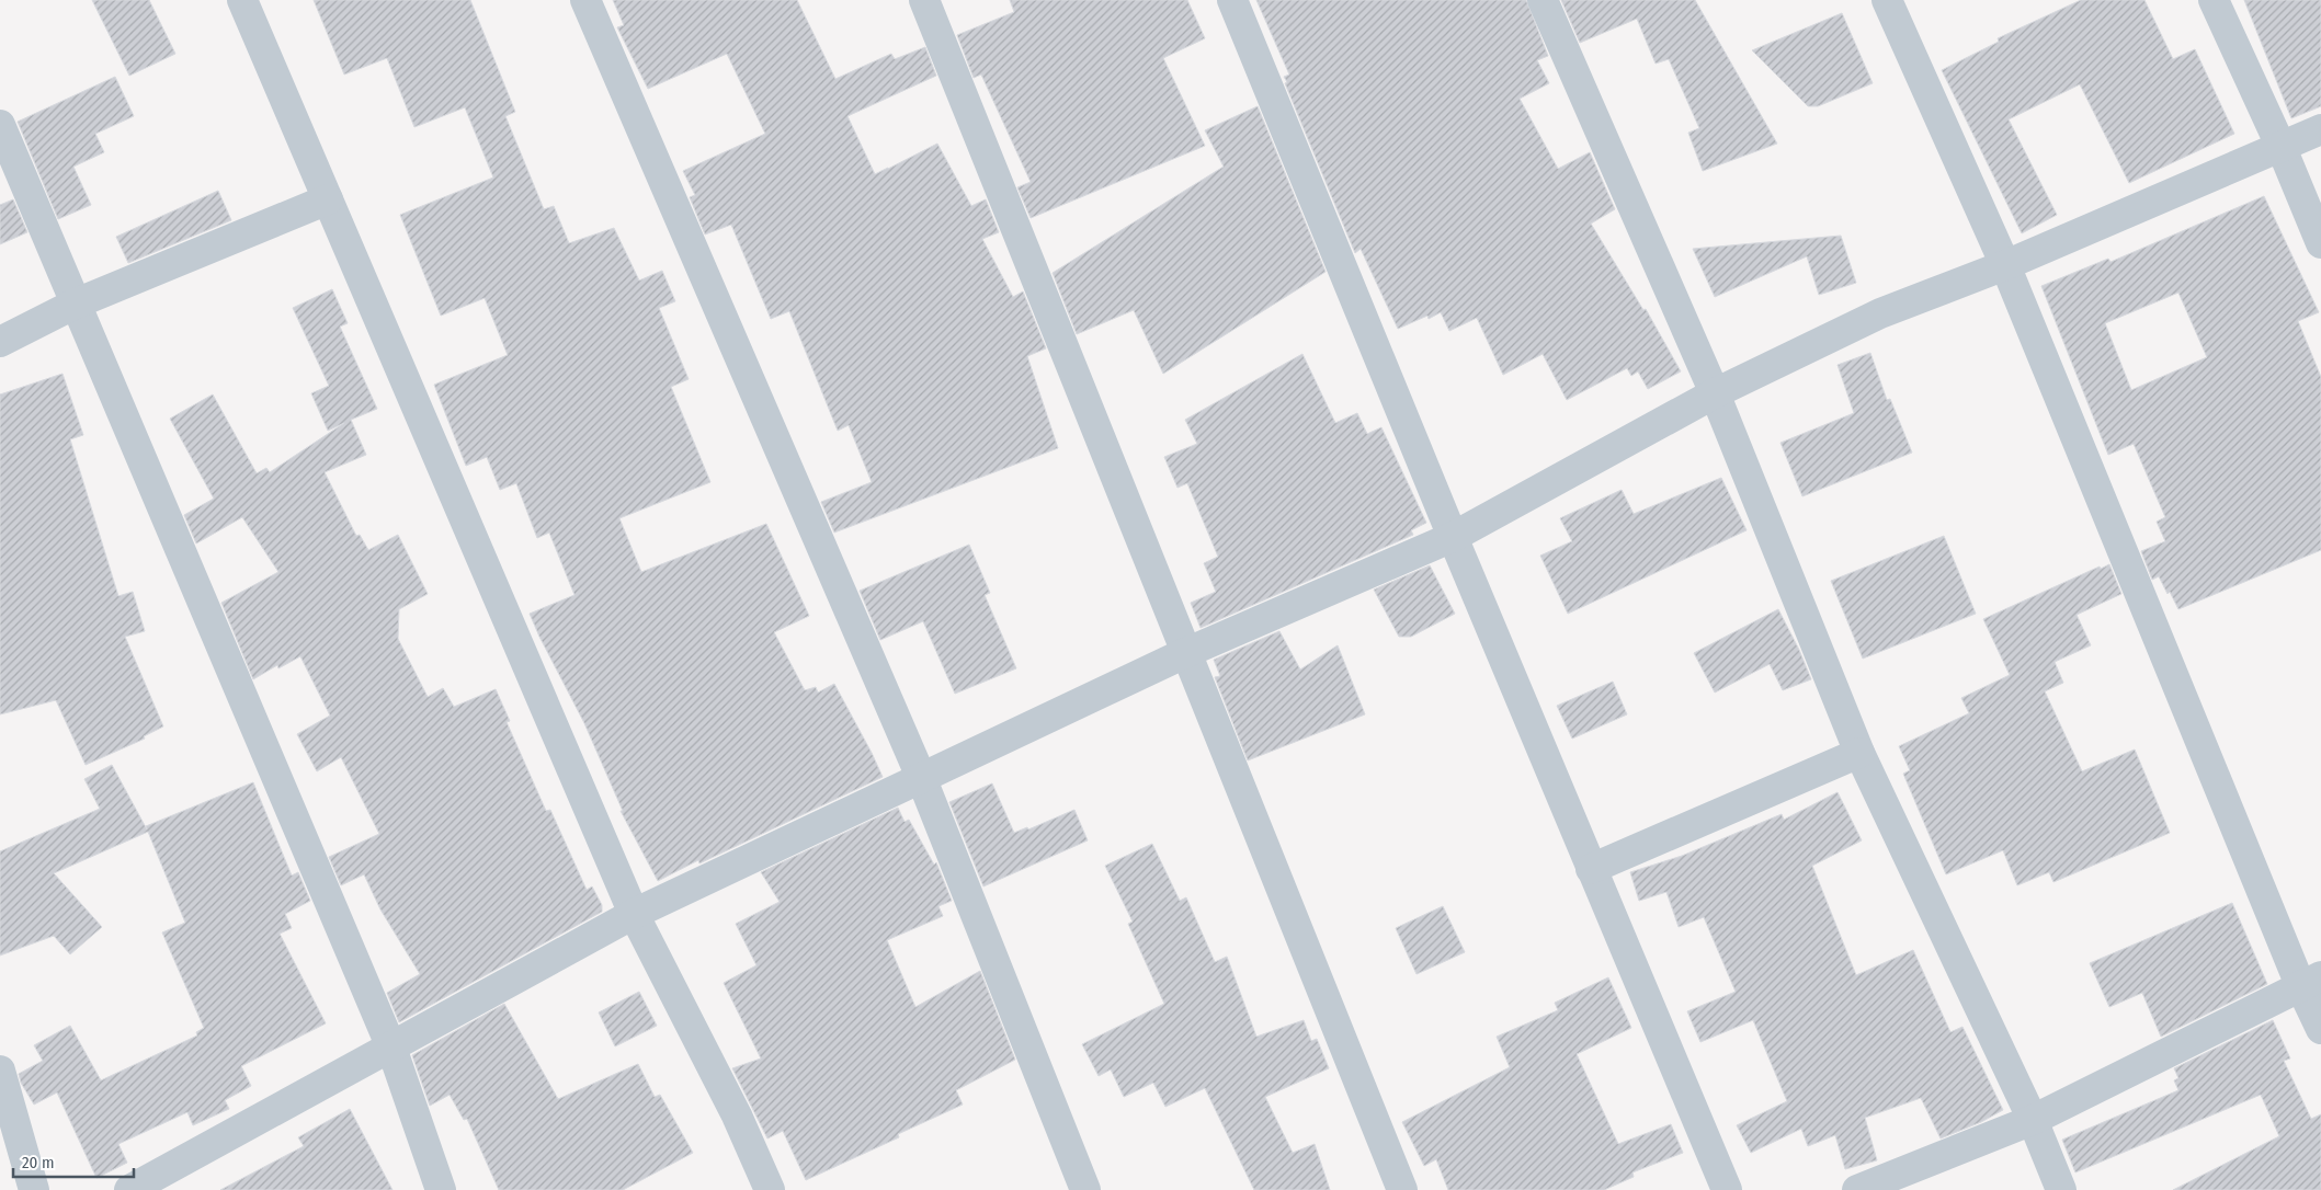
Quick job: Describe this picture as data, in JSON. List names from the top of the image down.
{
  "scale_bar": "20 m"
}
